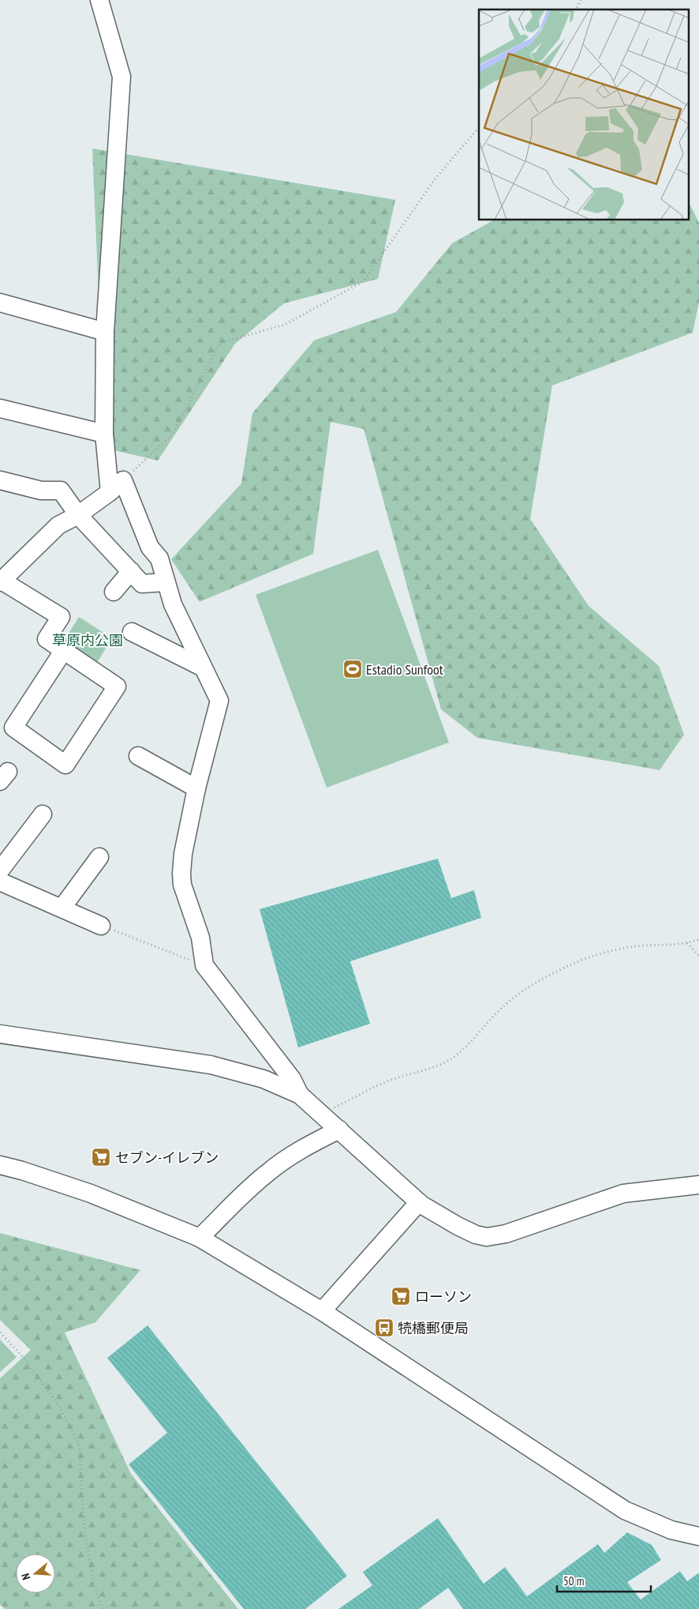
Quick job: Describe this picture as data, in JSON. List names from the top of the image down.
{
  "parks": ["草原内公園"],
  "places": {
    "sports": ["Estadio Sunfoot"],
    "supermarket": ["セブン-イレブン", "ローソン"],
    "bus stop": ["㸿橋郵便局"]
  },
  "scale_bar": "50 m",
  "north": "left"
}
